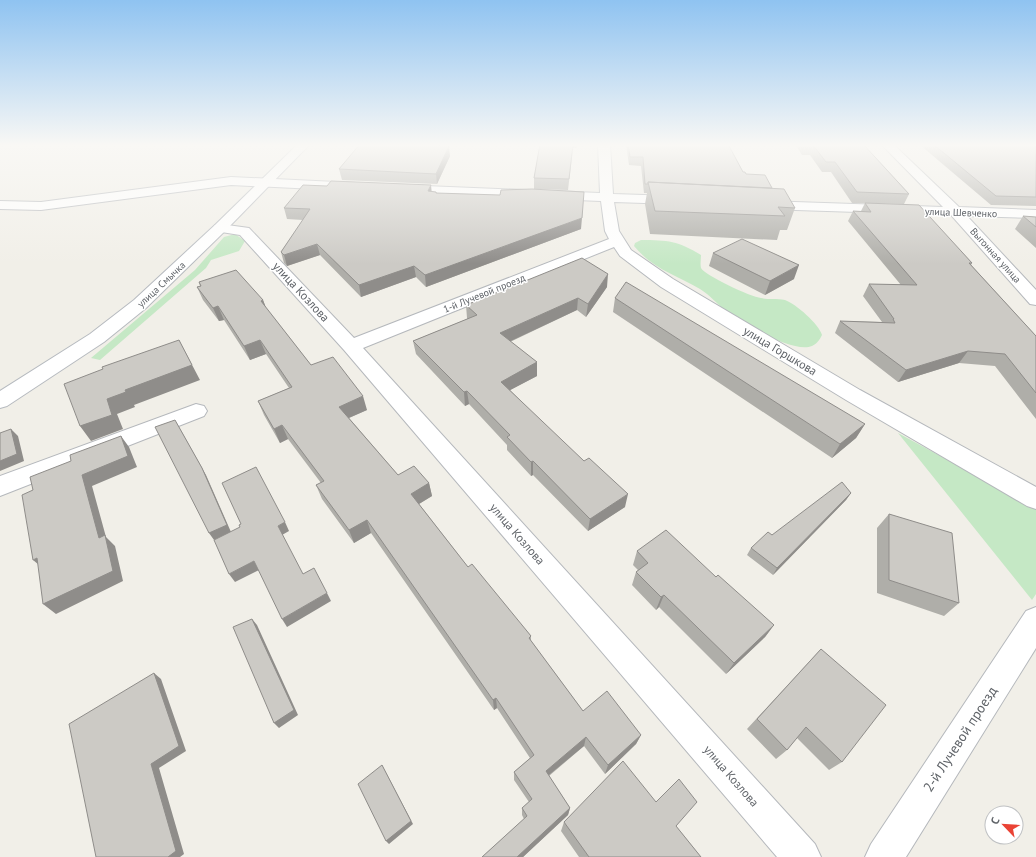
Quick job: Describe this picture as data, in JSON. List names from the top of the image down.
{
  "streets": {
    "street": [
      "улица Шевченко",
      "Выгонная улица",
      "улица Смычка",
      "улица Козлова",
      "1-й Лучевой проезд",
      "улица Горшкова",
      "2-й Лучевой проезд"
    ]
  },
  "crossings": [
    ["улица Шевченко", "Выгонная улица"],
    ["улица Смычка", "улица Козлова"],
    ["улица Козлова", "1-й Лучевой проезд"],
    ["1-й Лучевой проезд", "улица Горшкова"]
  ],
  "north": "top left"
}
